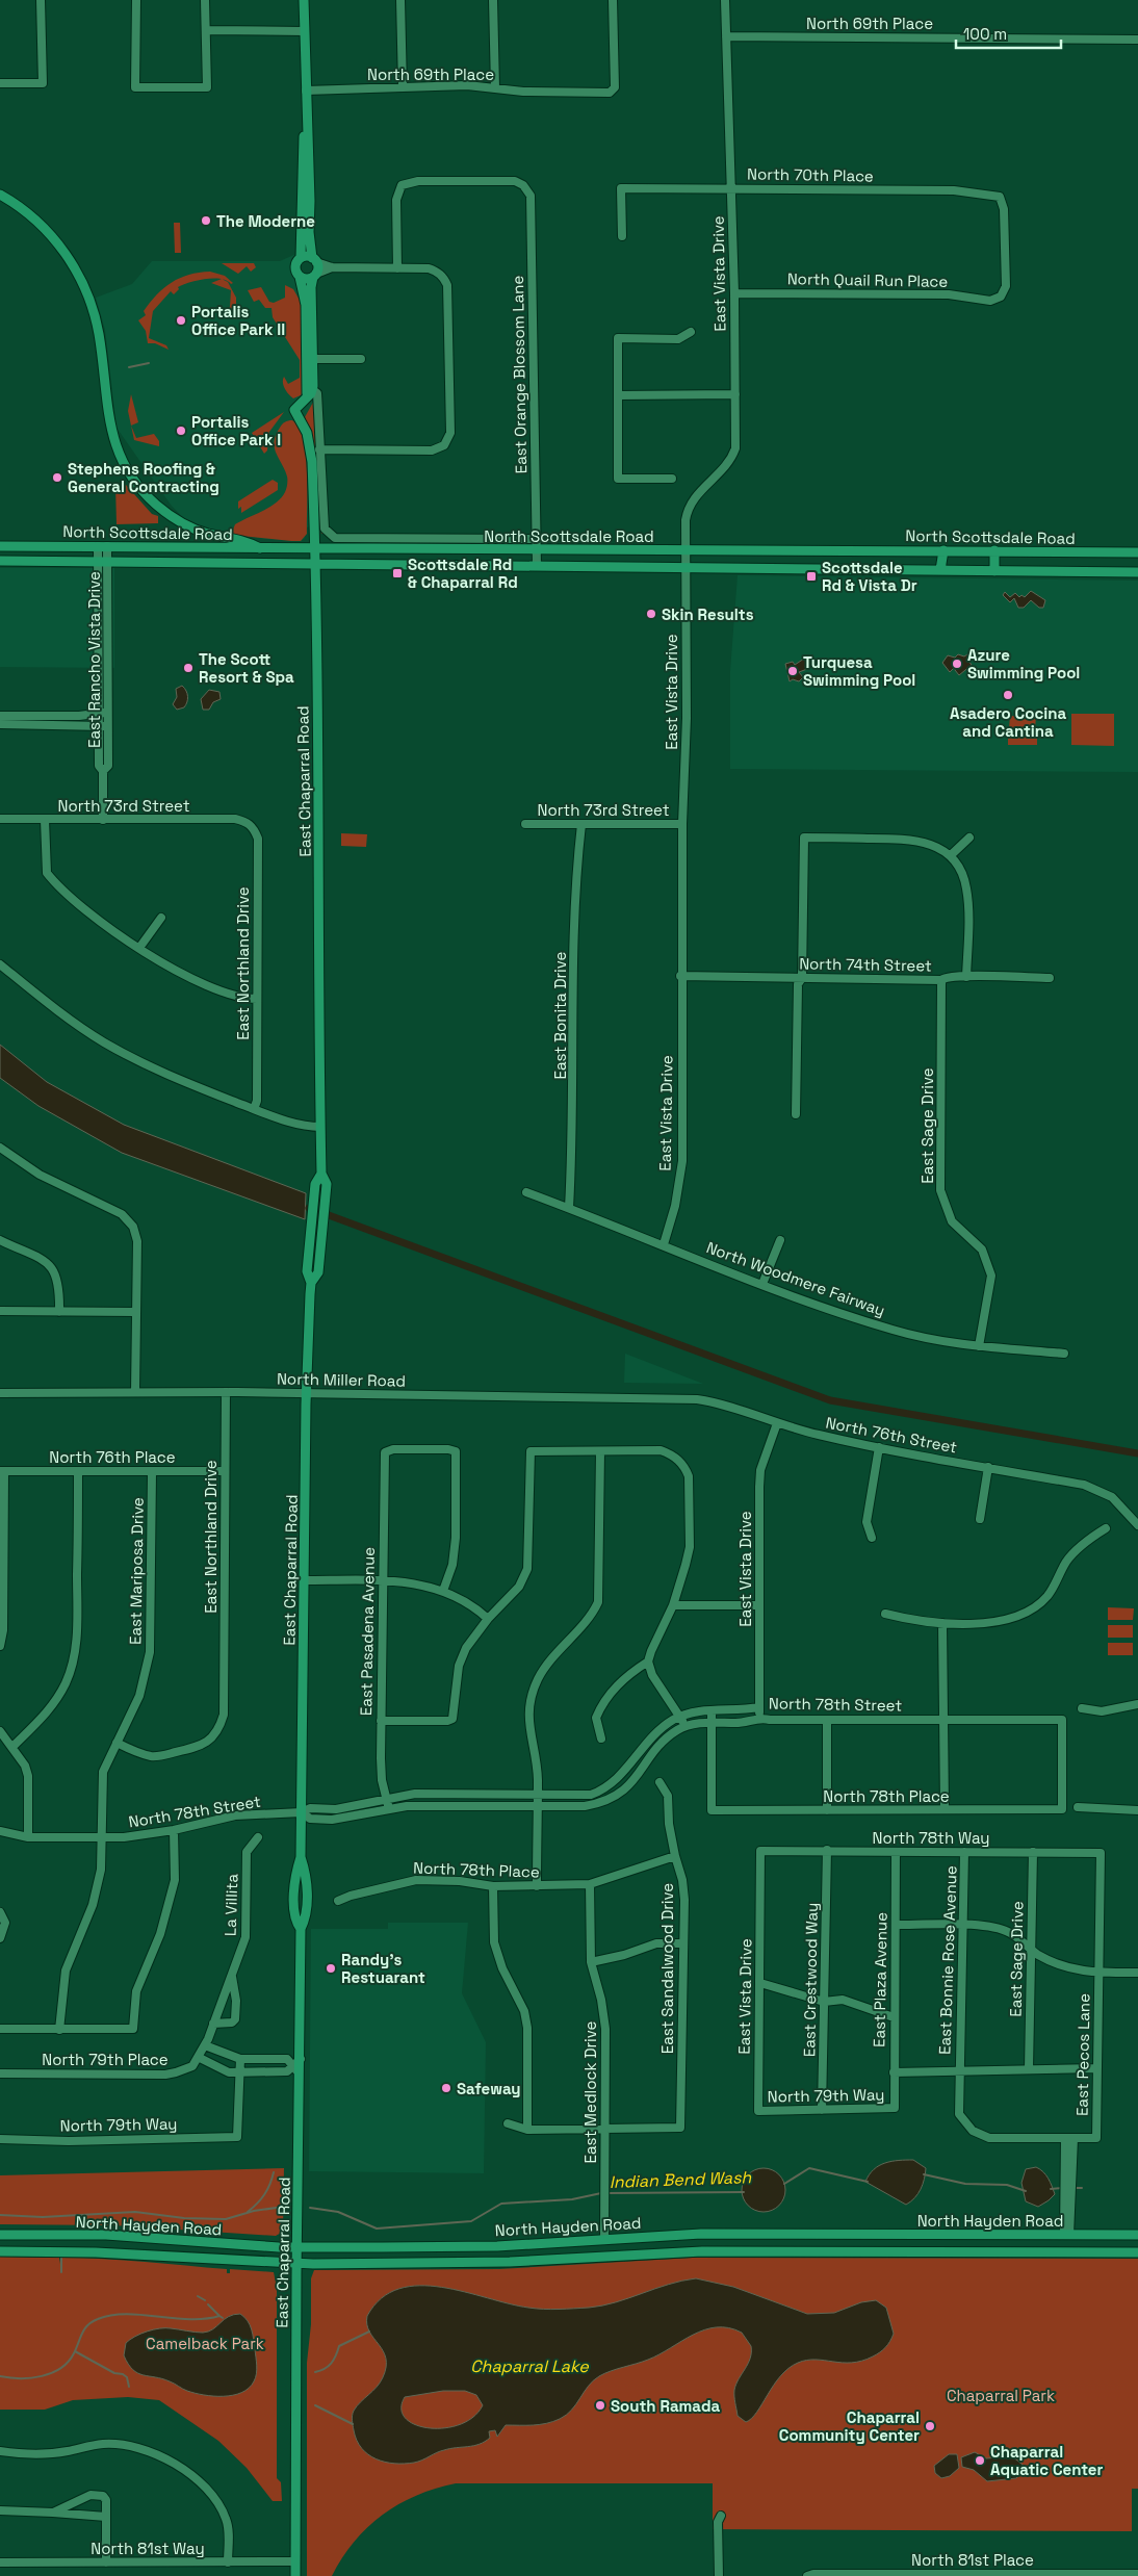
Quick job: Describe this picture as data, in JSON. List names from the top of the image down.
{
  "streets": {
    "main road": ["North Scottsdale Road", "East Chaparral Road", "North Hayden Road"],
    "street": [
      "North 69th Place",
      "North 70th Place",
      "East Vista Drive",
      "North Quail Run Place",
      "East Orange Blossom Lane",
      "East Rancho Vista Drive",
      "North 73rd Street",
      "East Northland Drive",
      "North 74th Street",
      "East Bonita Drive",
      "East Sage Drive",
      "North Woodmere Fairway",
      "North Miller Road",
      "North 76th Street",
      "North 76th Place",
      "East Mariposa Drive",
      "East Pasadena Avenue",
      "North 78th Street",
      "North 78th Place",
      "North 78th Way",
      "La Villita",
      "East Bonnie Rose Avenue",
      "East Sandalwood Drive",
      "East Crestwood Way",
      "East Plaza Avenue",
      "East Pecos Lane",
      "North 79th Place",
      "East Medlock Drive",
      "North 79th Way",
      "North 81st Way",
      "North 81st Place"
    ]
  },
  "crossings": [
    ["North 69th Place", "East Vista Drive"],
    ["North 70th Place", "East Vista Drive"],
    ["North 70th Place", "North Quail Run Place"],
    ["East Vista Drive", "North Quail Run Place"],
    ["East Vista Drive", "North Scottsdale Road"],
    ["East Vista Drive", "North 73rd Street"],
    ["East Vista Drive", "North 74th Street"],
    ["East Vista Drive", "North Woodmere Fairway"],
    ["East Vista Drive", "North 76th Street"],
    ["East Vista Drive", "North 78th Street"],
    ["East Vista Drive", "North 78th Way"],
    ["East Vista Drive", "North 79th Way"],
    ["East Orange Blossom Lane", "North Scottsdale Road"],
    ["North Scottsdale Road", "East Rancho Vista Drive"],
    ["North Scottsdale Road", "East Chaparral Road"],
    ["East Rancho Vista Drive", "North 73rd Street"],
    ["East Chaparral Road", "North Miller Road"],
    ["East Chaparral Road", "North 78th Street"],
    ["East Chaparral Road", "North Hayden Road"],
    ["East Chaparral Road", "North 81st Way"],
    ["North 73rd Street", "East Northland Drive"],
    ["North 73rd Street", "East Bonita Drive"],
    ["East Northland Drive", "North Miller Road"],
    ["East Northland Drive", "North 76th Place"],
    ["East Northland Drive", "East Mariposa Drive"],
    ["North 74th Street", "East Sage Drive"],
    ["East Bonita Drive", "North Woodmere Fairway"],
    ["East Sage Drive", "North Woodmere Fairway"],
    ["East Sage Drive", "North 78th Way"],
    ["North Miller Road", "North 76th Street"],
    ["North 76th Place", "East Mariposa Drive"],
    ["East Mariposa Drive", "North 78th Street"],
    ["East Pasadena Avenue", "North 78th Street"],
    ["North 78th Street", "North 78th Place"],
    ["North 78th Place", "East Sandalwood Drive"],
    ["North 78th Place", "East Medlock Drive"],
    ["North 78th Way", "East Bonnie Rose Avenue"],
    ["North 78th Way", "East Crestwood Way"],
    ["North 78th Way", "East Plaza Avenue"],
    ["North 78th Way", "East Pecos Lane"],
    ["La Villita", "North 79th Place"],
    ["East Sandalwood Drive", "East Medlock Drive"],
    ["East Crestwood Way", "North 79th Way"],
    ["East Plaza Avenue", "North 79th Way"],
    ["East Pecos Lane", "North Hayden Road"],
    ["East Medlock Drive", "North Hayden Road"]
  ],
  "water": ["Indian Bend Wash", "Chaparral Lake"],
  "parks": ["Camelback Park", "Chaparral Park"],
  "places": {
    "other": [
      "The Moderne",
      "Portalis Office Park II",
      "Portalis Office Park I",
      "Stephens Roofing & General Contracting",
      "Skin Results",
      "Azure Swimming Pool",
      "The Scott Resort & Spa",
      "Turquesa Swimming Pool",
      "Asadero Cocina and Cantina",
      "Randy’s Restuarant",
      "Safeway",
      "South Ramada",
      "Chaparral Community Center",
      "Chaparral Aquatic Center"
    ],
    "transit": ["Scottsdale Rd & Chaparral Rd", "Scottsdale Rd & Vista Dr"]
  },
  "scale_bar": "100 m"
}
